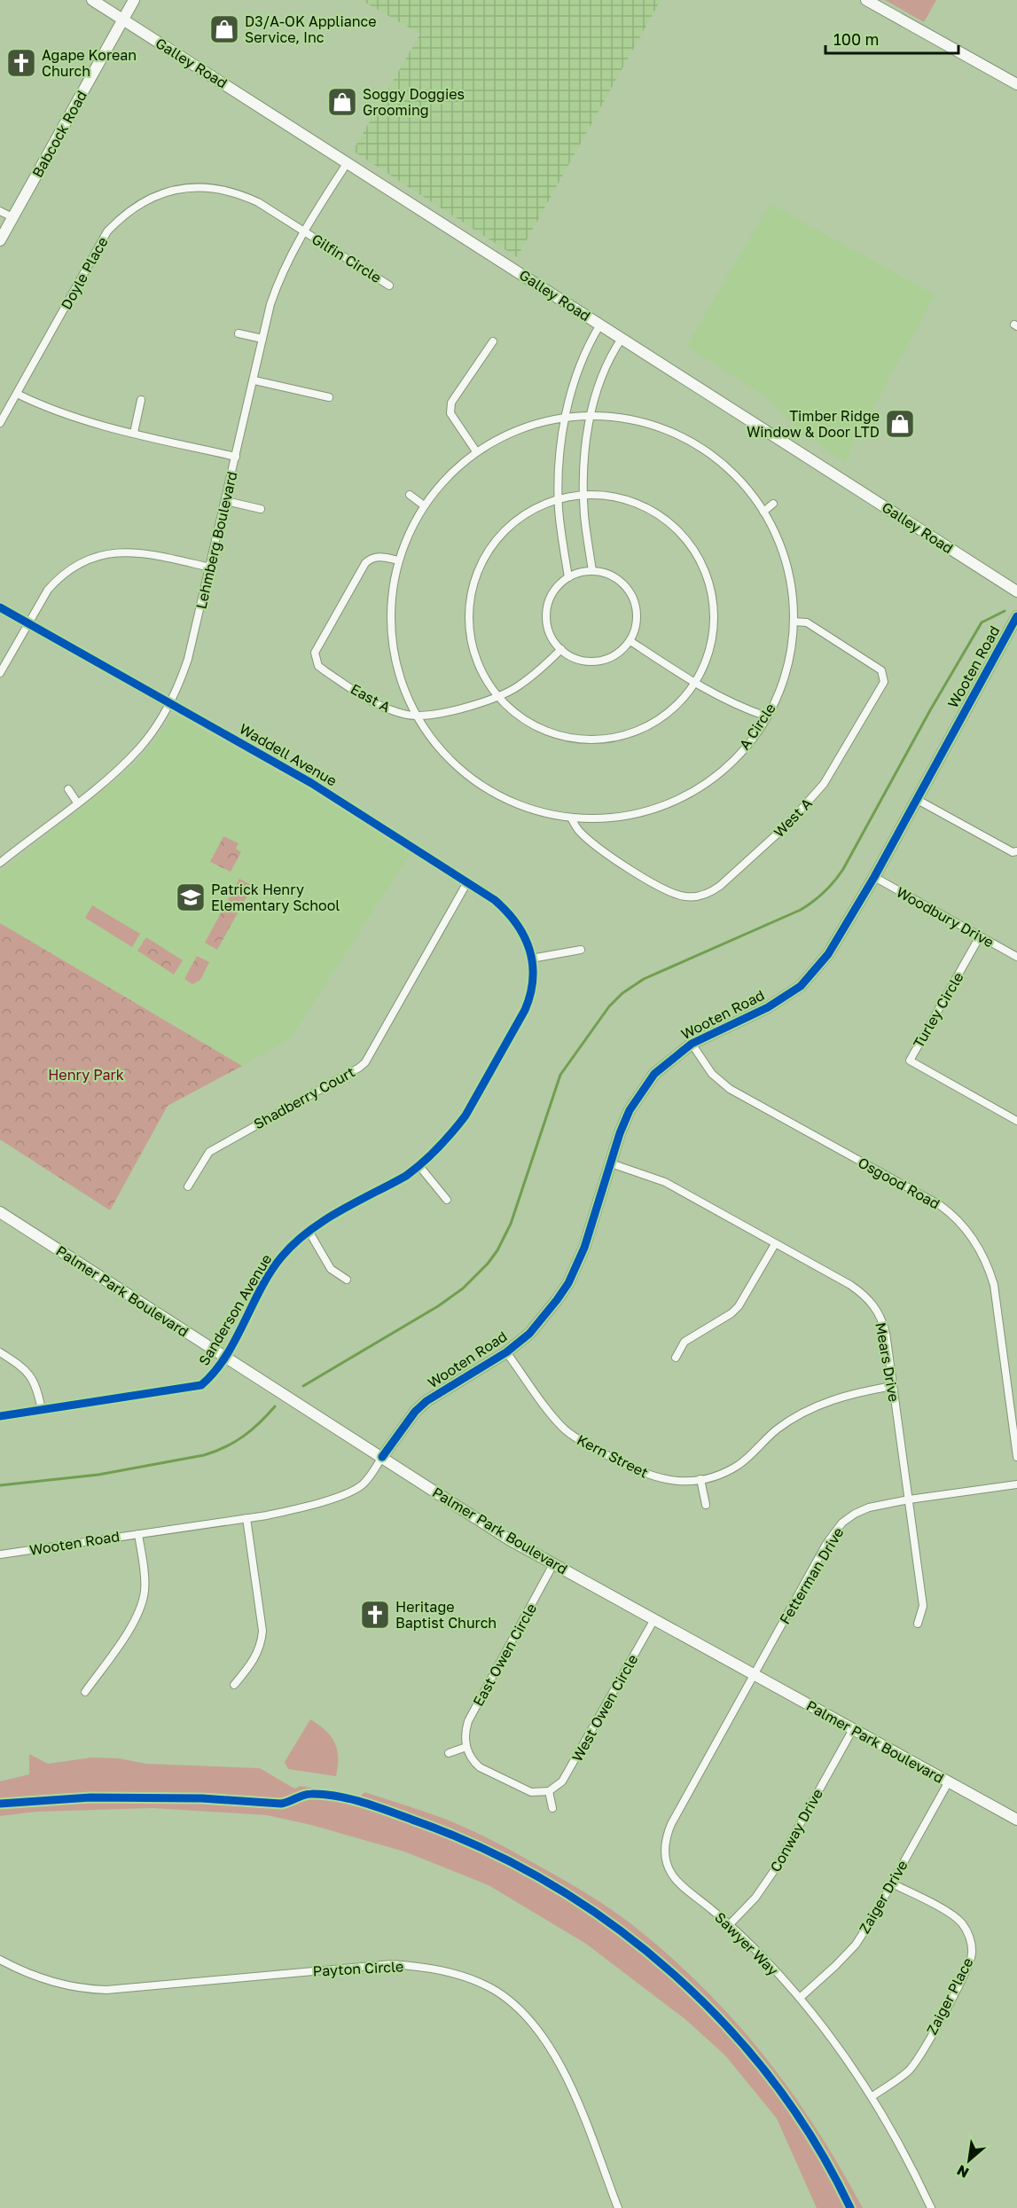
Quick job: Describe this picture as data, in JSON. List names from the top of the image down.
{
  "streets": {
    "main road": [
      "Galley Road",
      "Babcock Road",
      "Wooten Road",
      "Palmer Park Boulevard"
    ],
    "street": [
      "Gilfin Circle",
      "Doyle Place",
      "Lehmberg Boulevard",
      "East A",
      "A Circle",
      "Waddell Avenue",
      "West A",
      "Woodbury Drive",
      "Turley Circle",
      "Shadberry Court",
      "Osgood Road",
      "Sanderson Avenue",
      "Mears Drive",
      "Kern Street",
      "Fetterman Drive",
      "East Owen Circle",
      "West Owen Circle",
      "Conway Drive",
      "Zaiger Drive",
      "Sawyer Way",
      "Payton Circle",
      "Zaiger Place"
    ]
  },
  "crossings": [
    ["Galley Road", "Babcock Road"],
    ["Galley Road", "Lehmberg Boulevard"],
    ["Gilfin Circle", "Doyle Place"],
    ["Gilfin Circle", "Lehmberg Boulevard"],
    ["Doyle Place", "Lehmberg Boulevard"],
    ["Lehmberg Boulevard", "Waddell Avenue"],
    ["Wooten Road", "Woodbury Drive"],
    ["Wooten Road", "Osgood Road"],
    ["Wooten Road", "Palmer Park Boulevard"],
    ["Wooten Road", "Mears Drive"],
    ["Wooten Road", "Kern Street"],
    ["East A", "A Circle"],
    ["A Circle", "West A"],
    ["Waddell Avenue", "Shadberry Court"],
    ["Waddell Avenue", "Sanderson Avenue"],
    ["Woodbury Drive", "Turley Circle"],
    ["Palmer Park Boulevard", "Sanderson Avenue"],
    ["Palmer Park Boulevard", "Fetterman Drive"],
    ["Palmer Park Boulevard", "East Owen Circle"],
    ["Palmer Park Boulevard", "West Owen Circle"],
    ["Palmer Park Boulevard", "Conway Drive"],
    ["Palmer Park Boulevard", "Zaiger Drive"],
    ["Palmer Park Boulevard", "Sawyer Way"],
    ["Mears Drive", "Kern Street"],
    ["Mears Drive", "Fetterman Drive"],
    ["Fetterman Drive", "Sawyer Way"],
    ["Conway Drive", "Sawyer Way"],
    ["Zaiger Drive", "Sawyer Way"],
    ["Zaiger Drive", "Zaiger Place"],
    ["Sawyer Way", "Zaiger Place"]
  ],
  "parks": ["Henry Park"],
  "places": {
    "shop": ["D3/A-OK Appliance Service, Inc", "Soggy Doggies Grooming", "Timber Ridge Window & Door LTD"],
    "church": ["Agape Korean Church", "Heritage Baptist Church"],
    "school or university": ["Patrick Henry Elementary School"]
  },
  "scale_bar": "100 m",
  "north": "bottom left"
}
